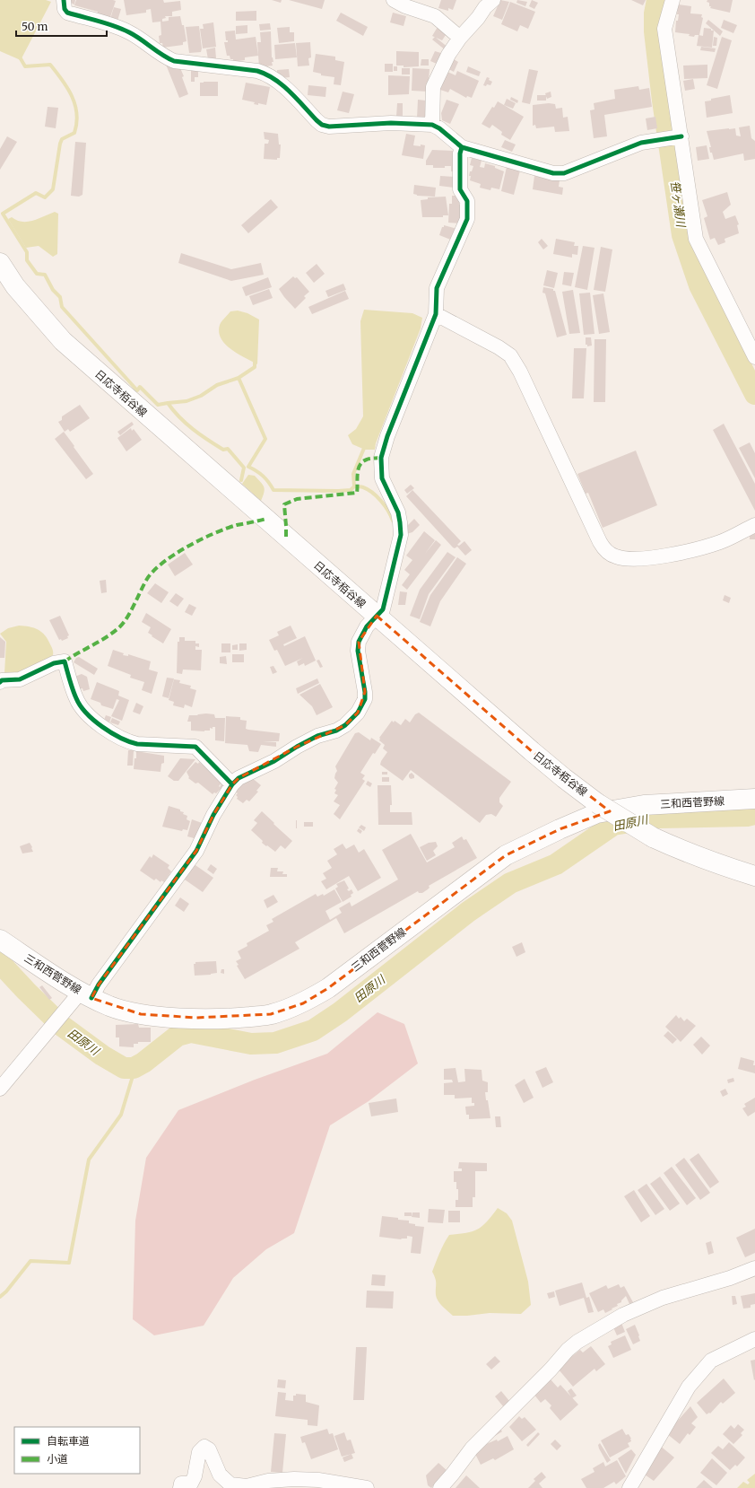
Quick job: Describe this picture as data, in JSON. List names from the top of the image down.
{
  "streets": {
    "main road": ["日応寺栢谷線", "三和西菅野線"]
  },
  "water": ["笹ヶ瀬川", "田原川"],
  "legend": ["自転車道", "小道"],
  "scale_bar": "50 m"
}
